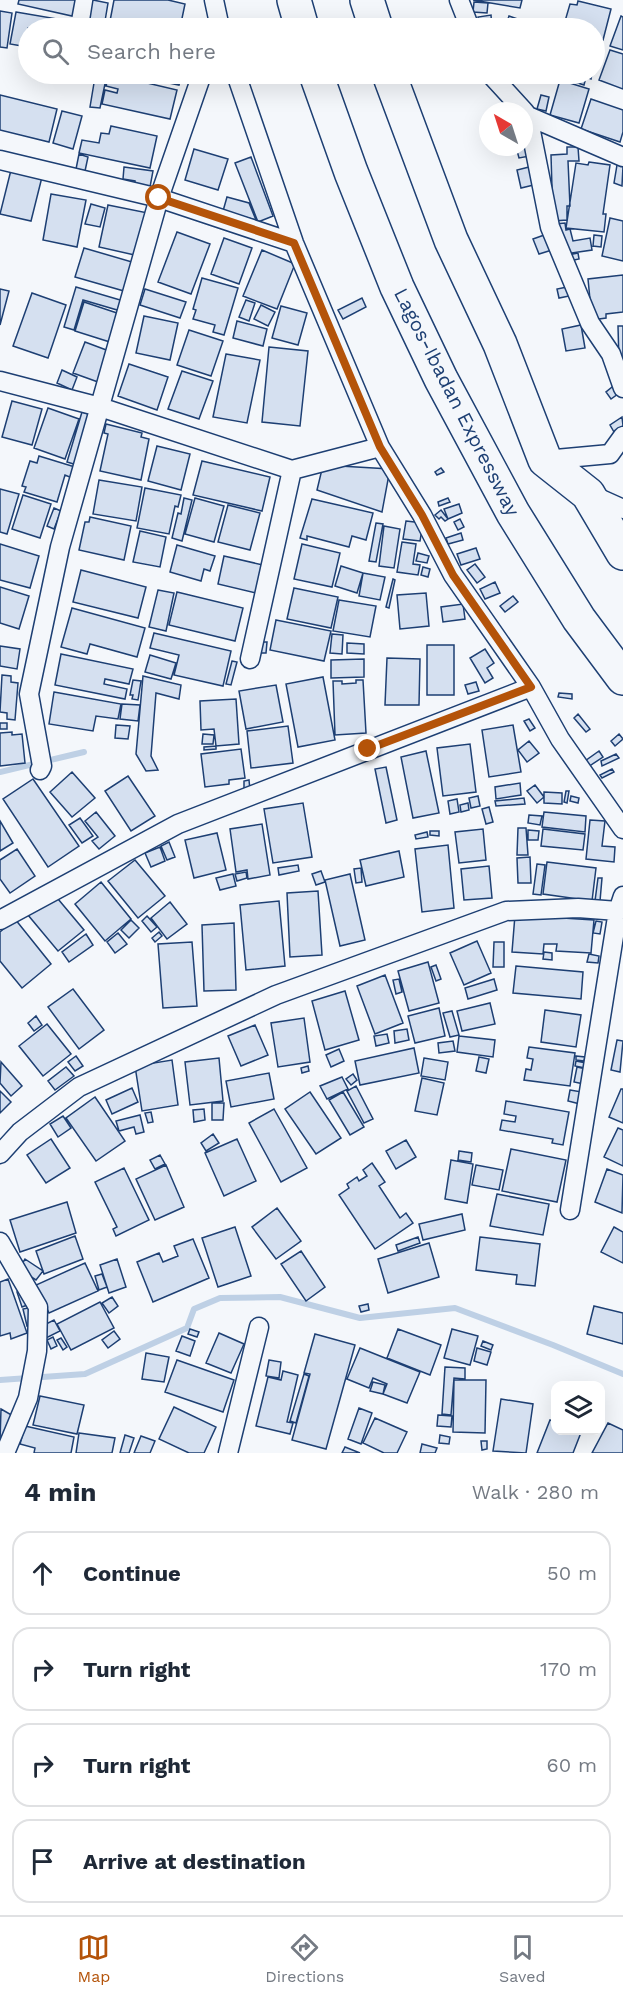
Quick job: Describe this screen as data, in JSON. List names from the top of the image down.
{
  "streets": {
    "highway": ["Lagos-Ibadan Expressway"]
  },
  "north": "top left",
  "page": {
    "search": "Search here",
    "heading": ["4 min", "Walk · 280 m"],
    "list": [
      ["Continue", "50 m"],
      ["Turn right", "170 m"],
      ["Turn right", "60 m"],
      "Arrive at destination"
    ],
    "nav": ["Map", "Directions", "Saved"]
  }
}
